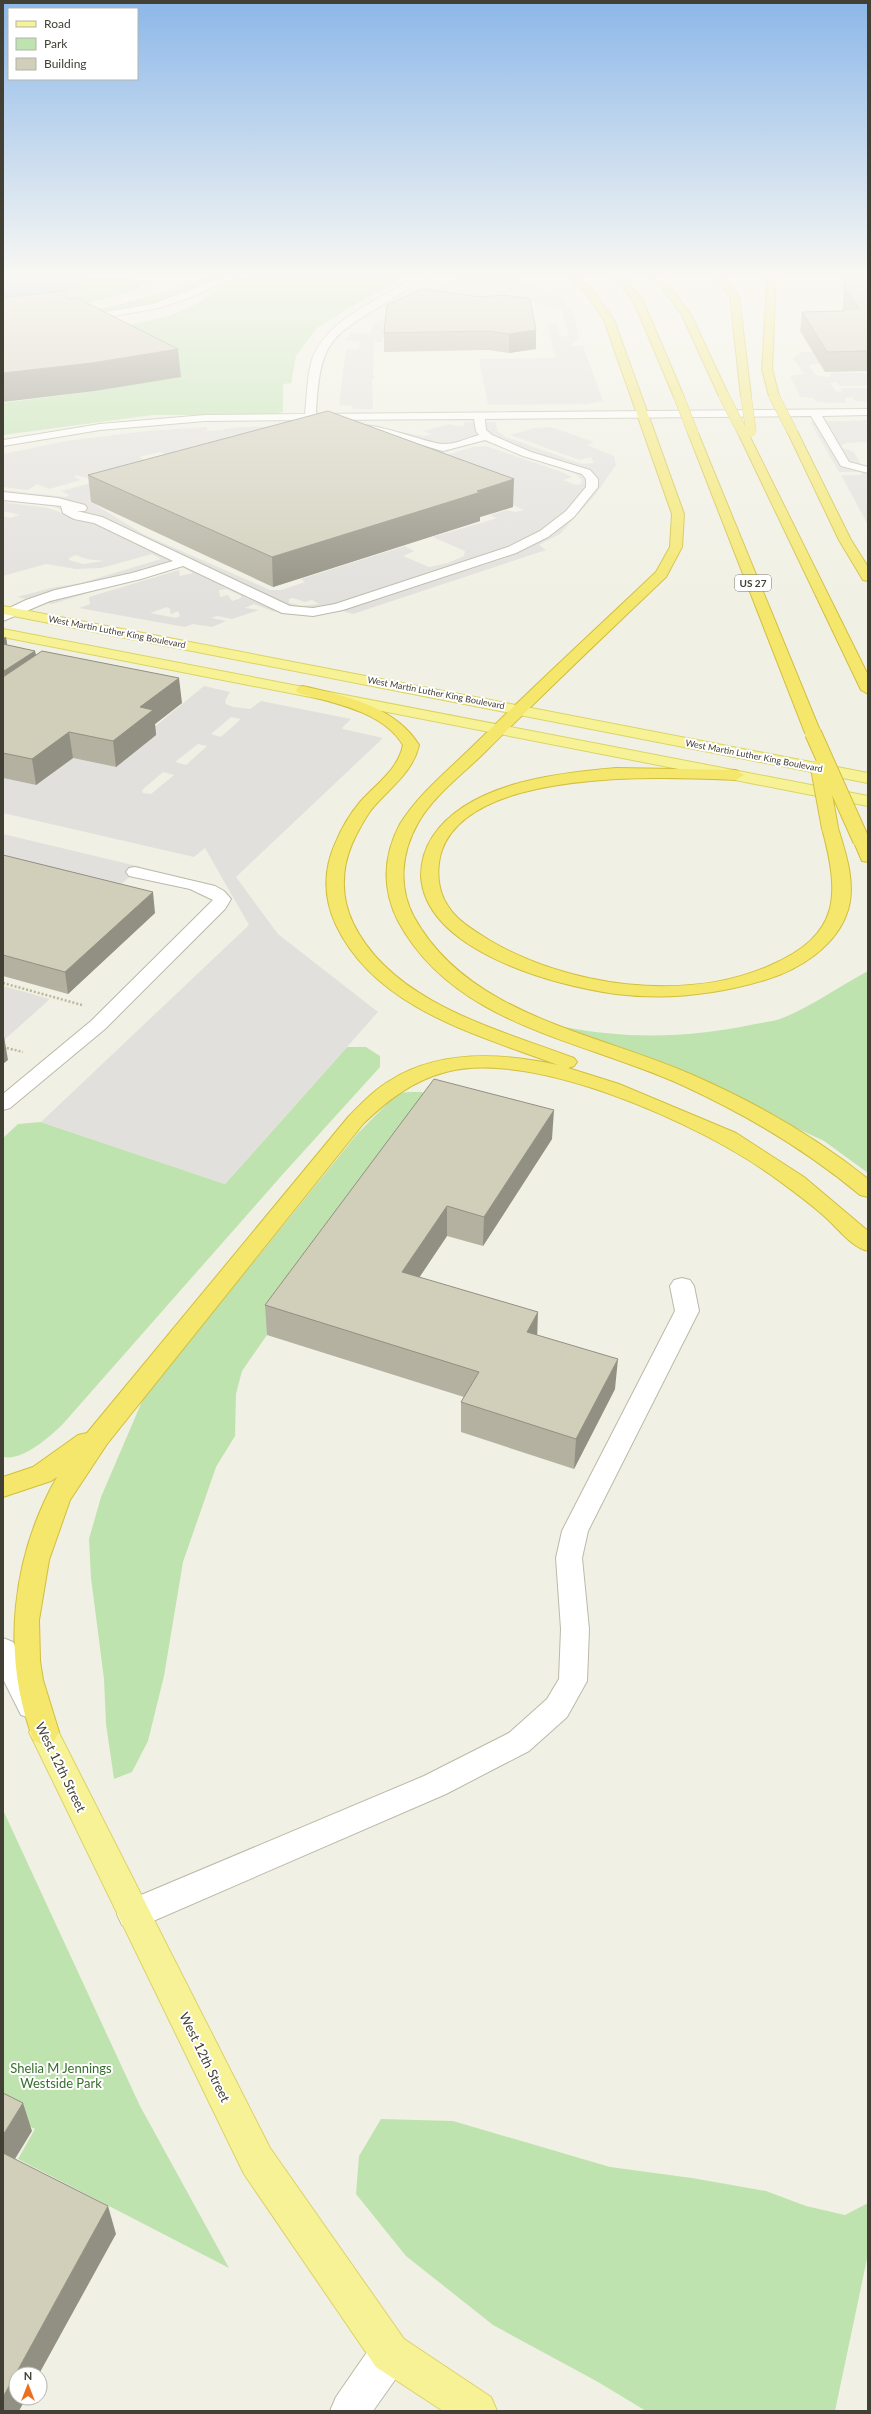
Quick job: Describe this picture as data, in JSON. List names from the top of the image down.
{
  "streets": {
    "highway": ["US 27"],
    "main road": ["West Martin Luther King Boulevard", "West 12th Street"]
  },
  "parks": ["Shelia M Jennings Westside Park"],
  "legend": ["Road", "Park", "Building"],
  "north": "top"
}
